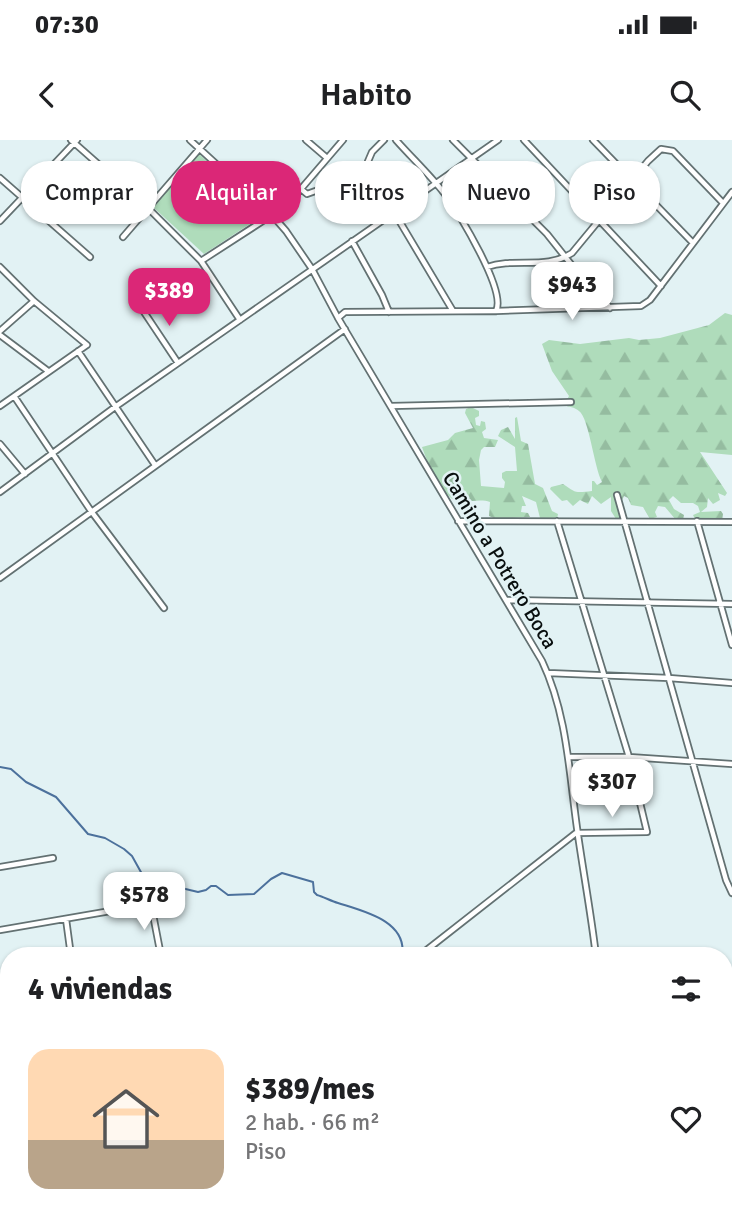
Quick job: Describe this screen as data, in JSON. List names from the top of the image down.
{
  "streets": {
    "street": ["Camino a Potrero Boca"]
  },
  "page": {
    "status": "07:30",
    "header": "Habito",
    "chip": [
      "Comprar",
      "Alquilar",
      "Filtros",
      "Nuevo",
      "Piso"
    ],
    "price": [
      "$943",
      "$389",
      "$307",
      "$578"
    ],
    "heading": "4 viviendas",
    "list": [
      {
        "name": "$389/mes",
        "note": "2 hab. · 66 m² · Piso"
      }
    ]
  }
}
